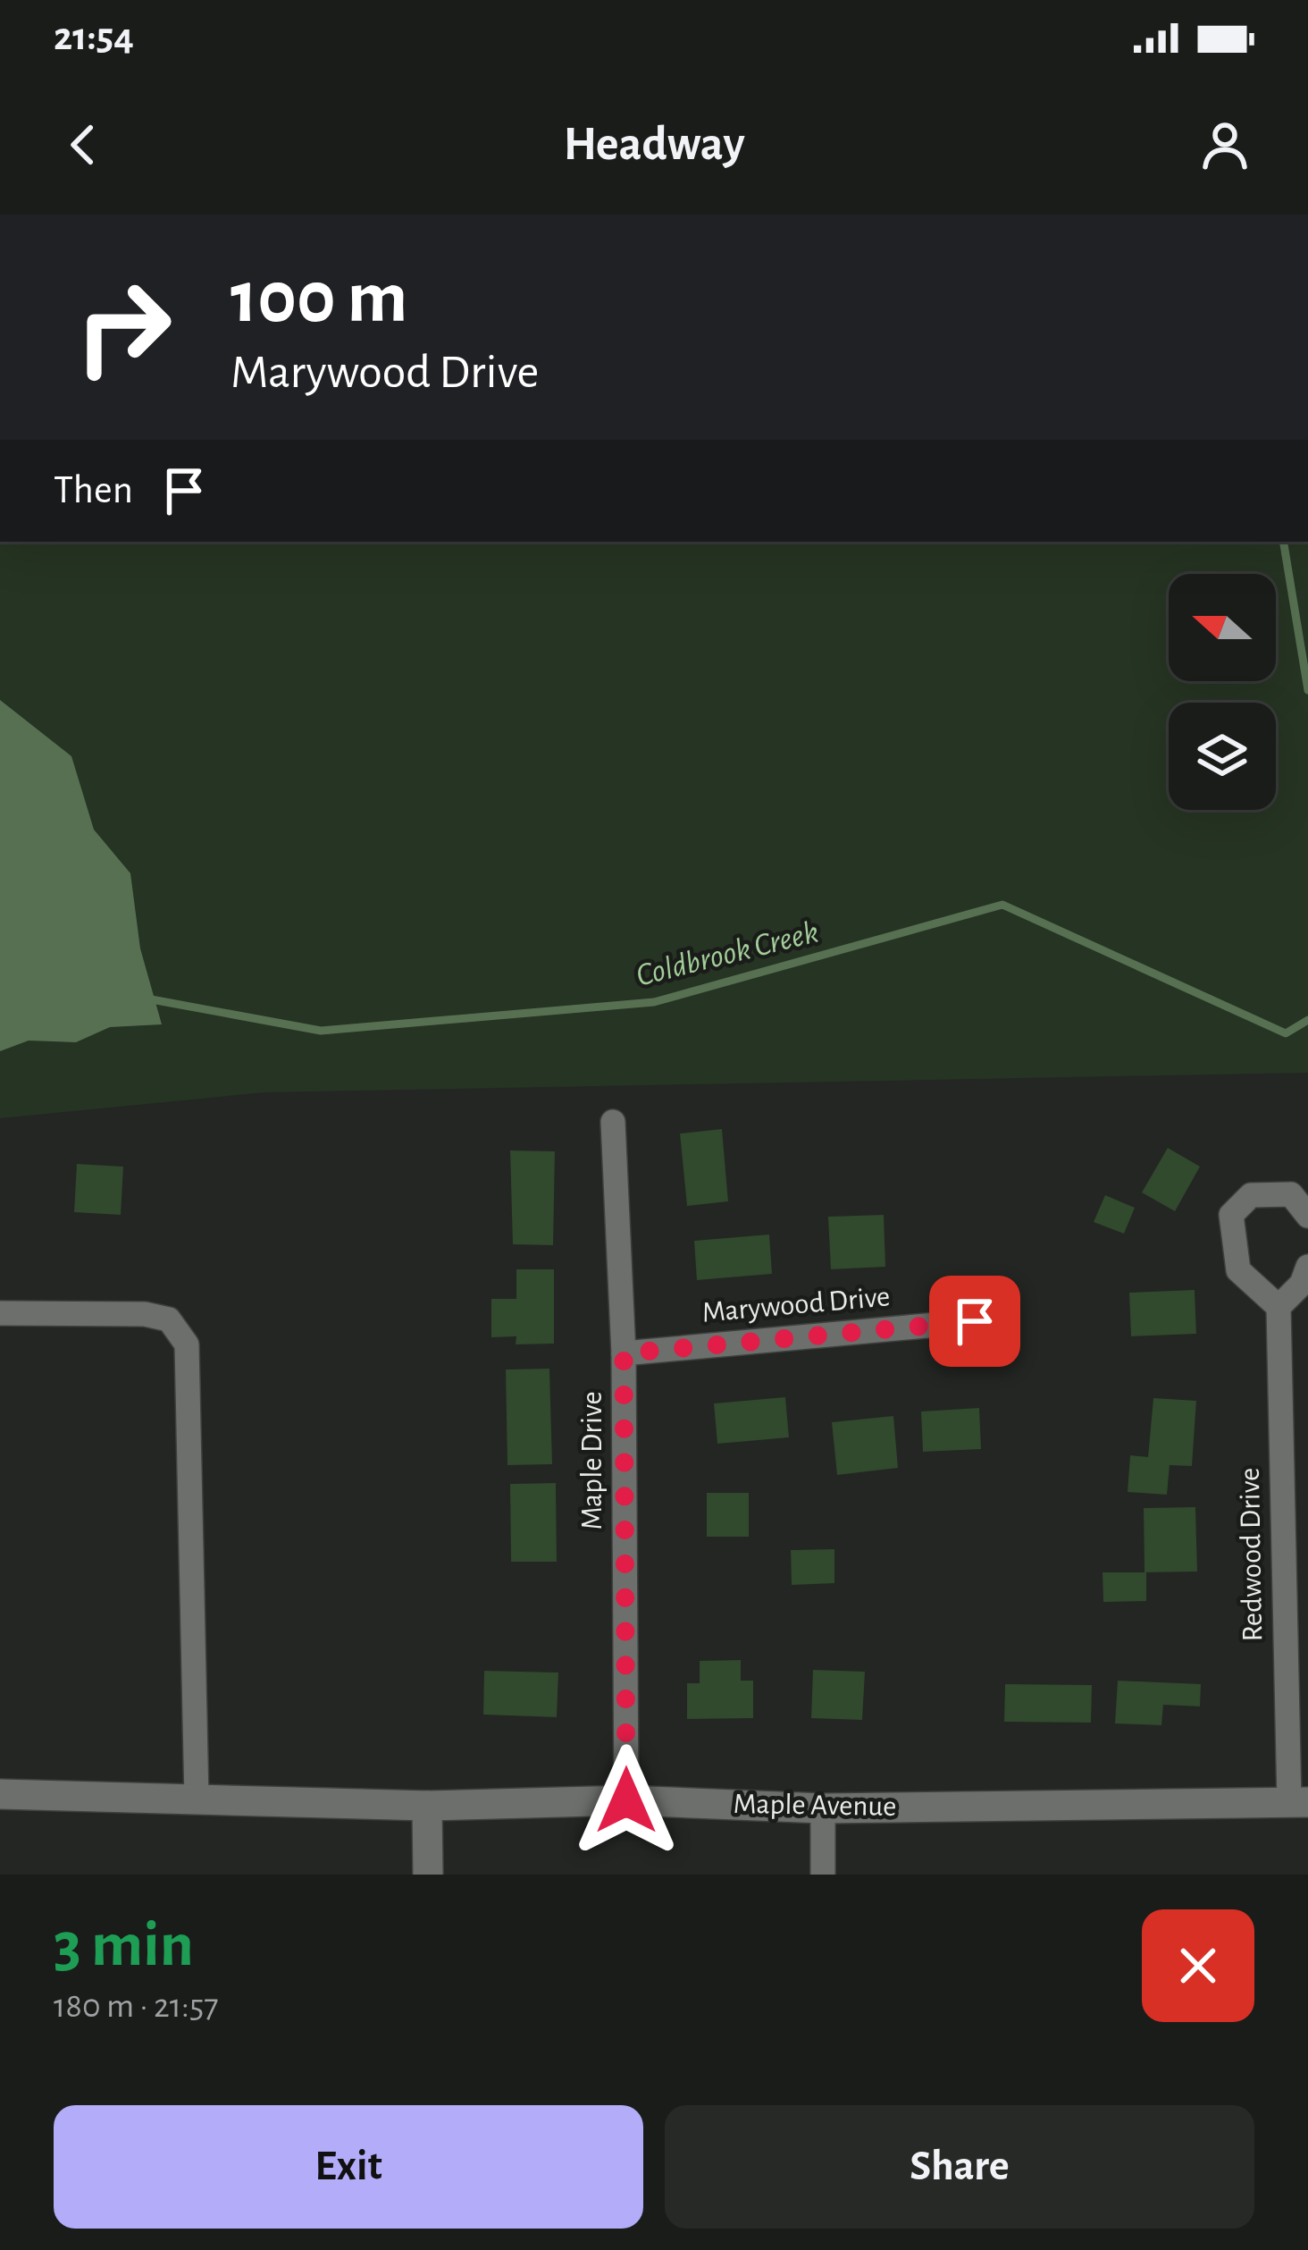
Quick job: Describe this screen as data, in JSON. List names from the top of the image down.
{
  "streets": {
    "main road": ["Maple Avenue"],
    "street": ["Marywood Drive", "Maple Drive", "Redwood Drive"]
  },
  "crossings": [
    ["Marywood Drive", "Maple Drive"],
    ["Maple Drive", "Maple Avenue"],
    ["Redwood Drive", "Maple Avenue"]
  ],
  "water": ["Coldbrook Creek"],
  "north": "left",
  "page": {
    "status": "21:54",
    "header": "Headway",
    "turn": ["100 m", "Marywood Drive"],
    "then": "Then",
    "heading": ["3 min", "180 m · 21:57"],
    "buttons": ["Exit", "Share"]
  }
}
